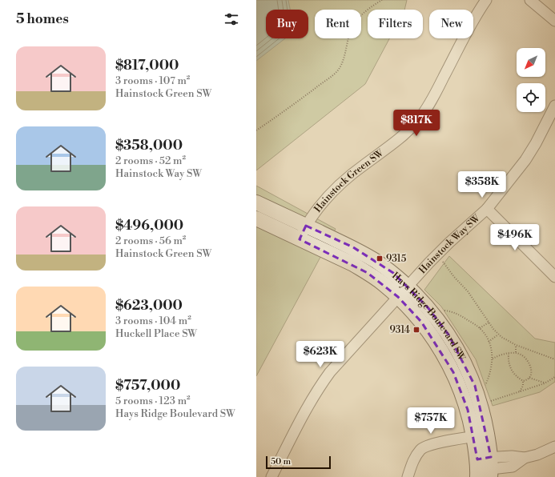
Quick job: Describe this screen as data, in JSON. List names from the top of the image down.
{
  "streets": {
    "street": ["Hainstock Green SW", "Hainstock Way SW", "Hays Ridge Boulevard SW"]
  },
  "crossings": [
    ["Hainstock Green SW", "Hays Ridge Boulevard SW"],
    ["Hainstock Way SW", "Hays Ridge Boulevard SW"]
  ],
  "places": {
    "transit": ["9315", "9314"]
  },
  "scale_bar": "50 m",
  "north": "bottom left",
  "page": {
    "heading": "5 homes",
    "chip": [
      "Buy",
      "Rent",
      "Filters",
      "New"
    ],
    "list": [
      {
        "name": "$817,000",
        "note": "3 rooms · 107 m² · Hainstock Green SW"
      },
      {
        "name": "$358,000",
        "note": "2 rooms · 52 m² · Hainstock Way SW"
      },
      {
        "name": "$496,000",
        "note": "2 rooms · 56 m² · Hainstock Green SW"
      },
      {
        "name": "$623,000",
        "note": "3 rooms · 104 m² · Huckell Place SW"
      },
      {
        "name": "$757,000",
        "note": "5 rooms · 123 m² · Hays Ridge Boulevard SW"
      }
    ],
    "price": [
      "$817K",
      "$358K",
      "$496K",
      "$623K",
      "$757K"
    ],
    "scale": "50 m"
  }
}
